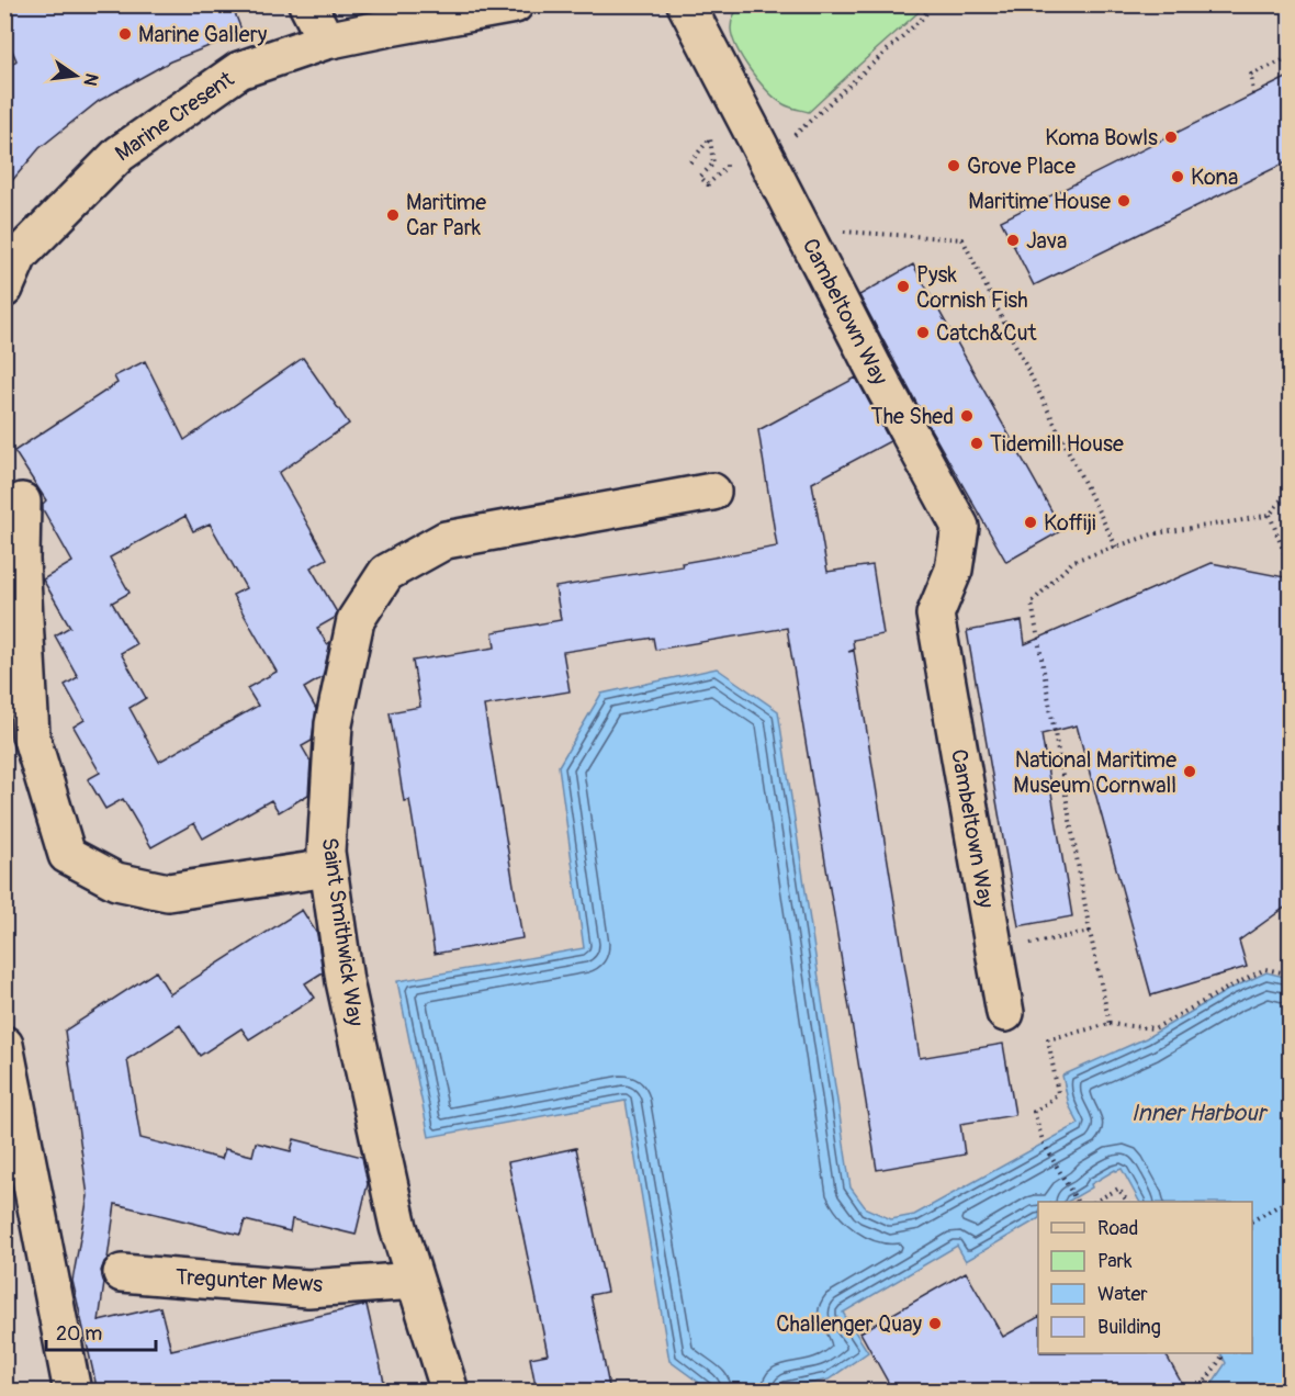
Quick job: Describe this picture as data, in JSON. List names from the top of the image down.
{
  "streets": {
    "street": [
      "Marine Cresent",
      "Cambeltown Way",
      "Saint Smithwick Way",
      "Tregunter Mews"
    ]
  },
  "crossings": [
    ["Saint Smithwick Way", "Tregunter Mews"]
  ],
  "water": ["Inner Harbour"],
  "places": [
    "Marine Gallery",
    "Koma Bowls",
    "Grove Place",
    "Kona",
    "Maritime House",
    "Maritime Car Park",
    "Java",
    "Pysk Cornish Fish",
    "Catch&Cut",
    "The Shed",
    "Tidemill House",
    "Koffiji",
    "National Maritime Museum Cornwall",
    "Challenger Quay"
  ],
  "legend": [
    "Road",
    "Park",
    "Water",
    "Building"
  ],
  "scale_bar": "20 m",
  "north": "right"
}
